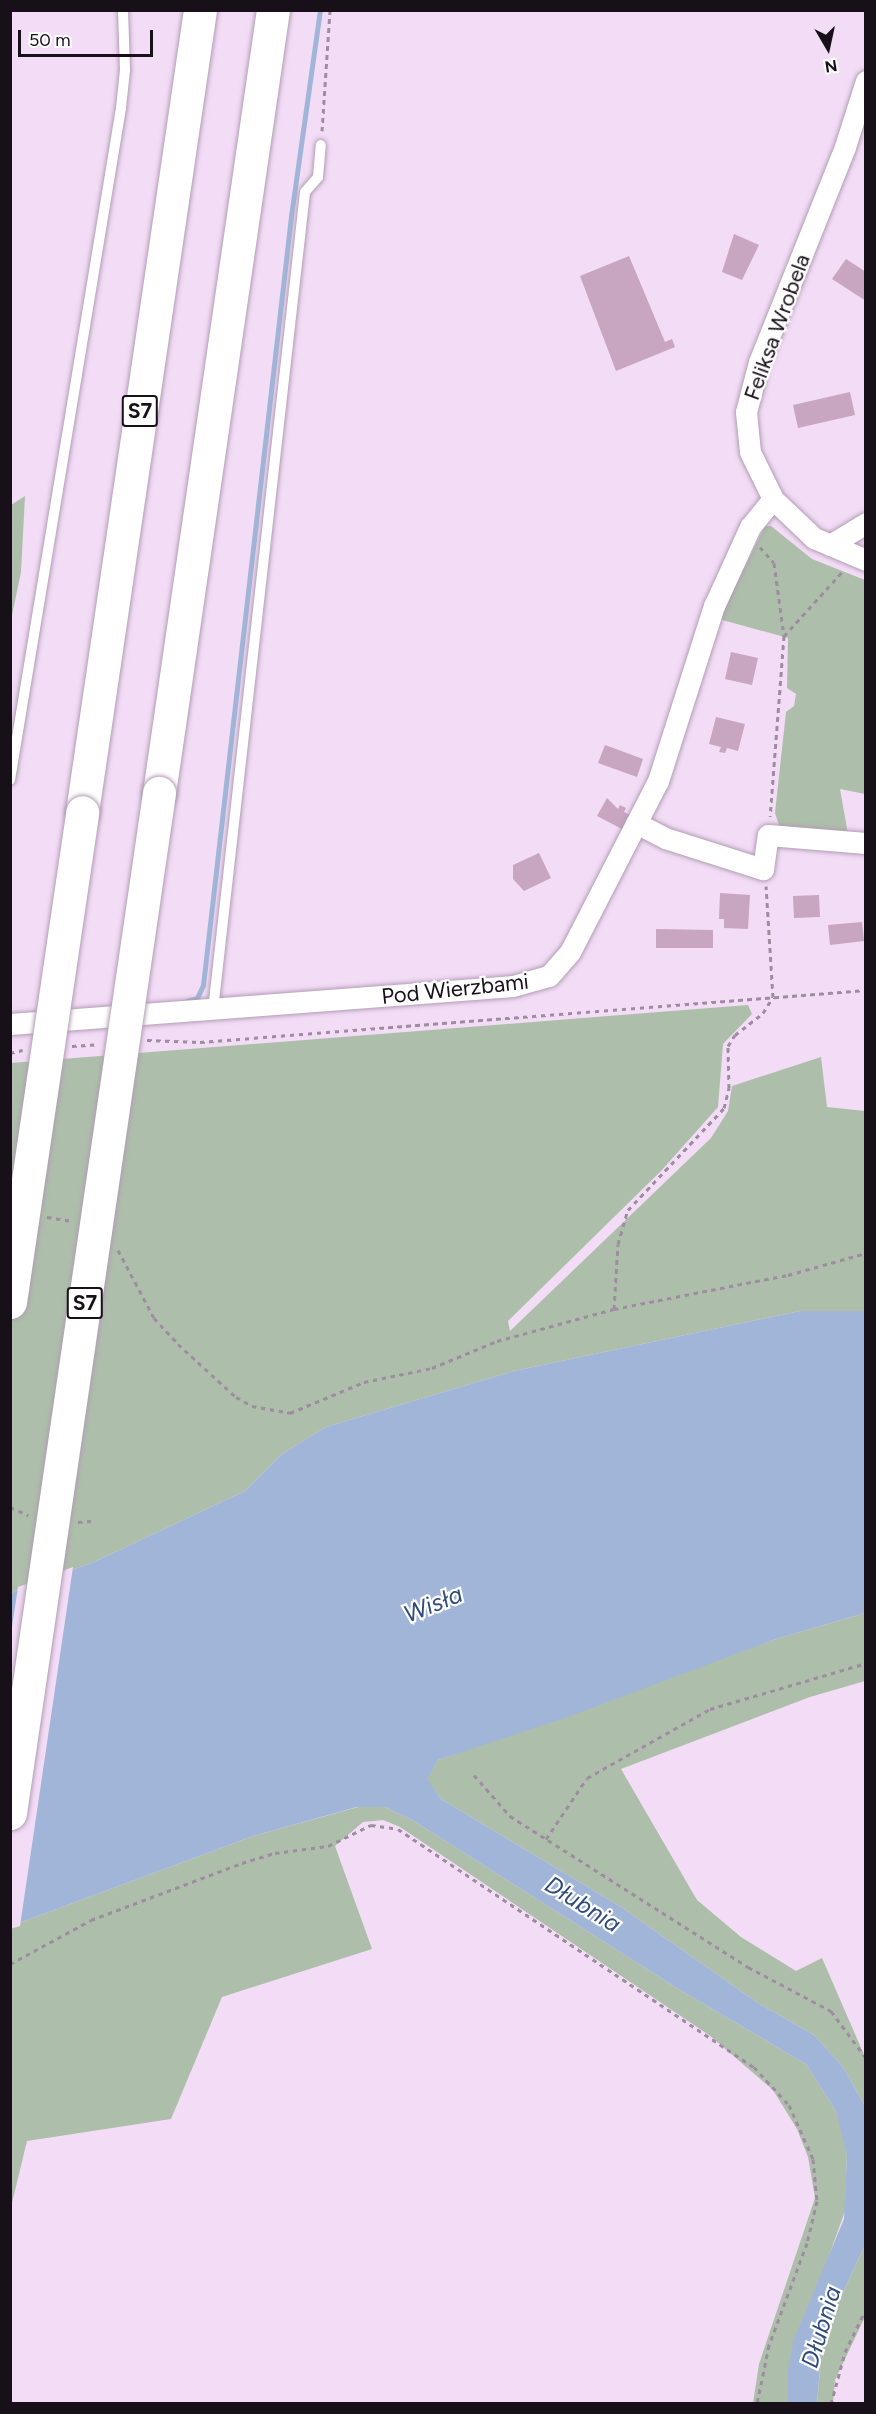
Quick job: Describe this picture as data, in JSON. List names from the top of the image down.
{
  "streets": {
    "highway": ["S7"],
    "street": ["Feliksa Wrobela", "Pod Wierzbami"]
  },
  "crossings": [
    ["Feliksa Wrobela", "Pod Wierzbami"]
  ],
  "water": ["Wisła", "Dłubnia"],
  "scale_bar": "50 m",
  "north": "bottom"
}
